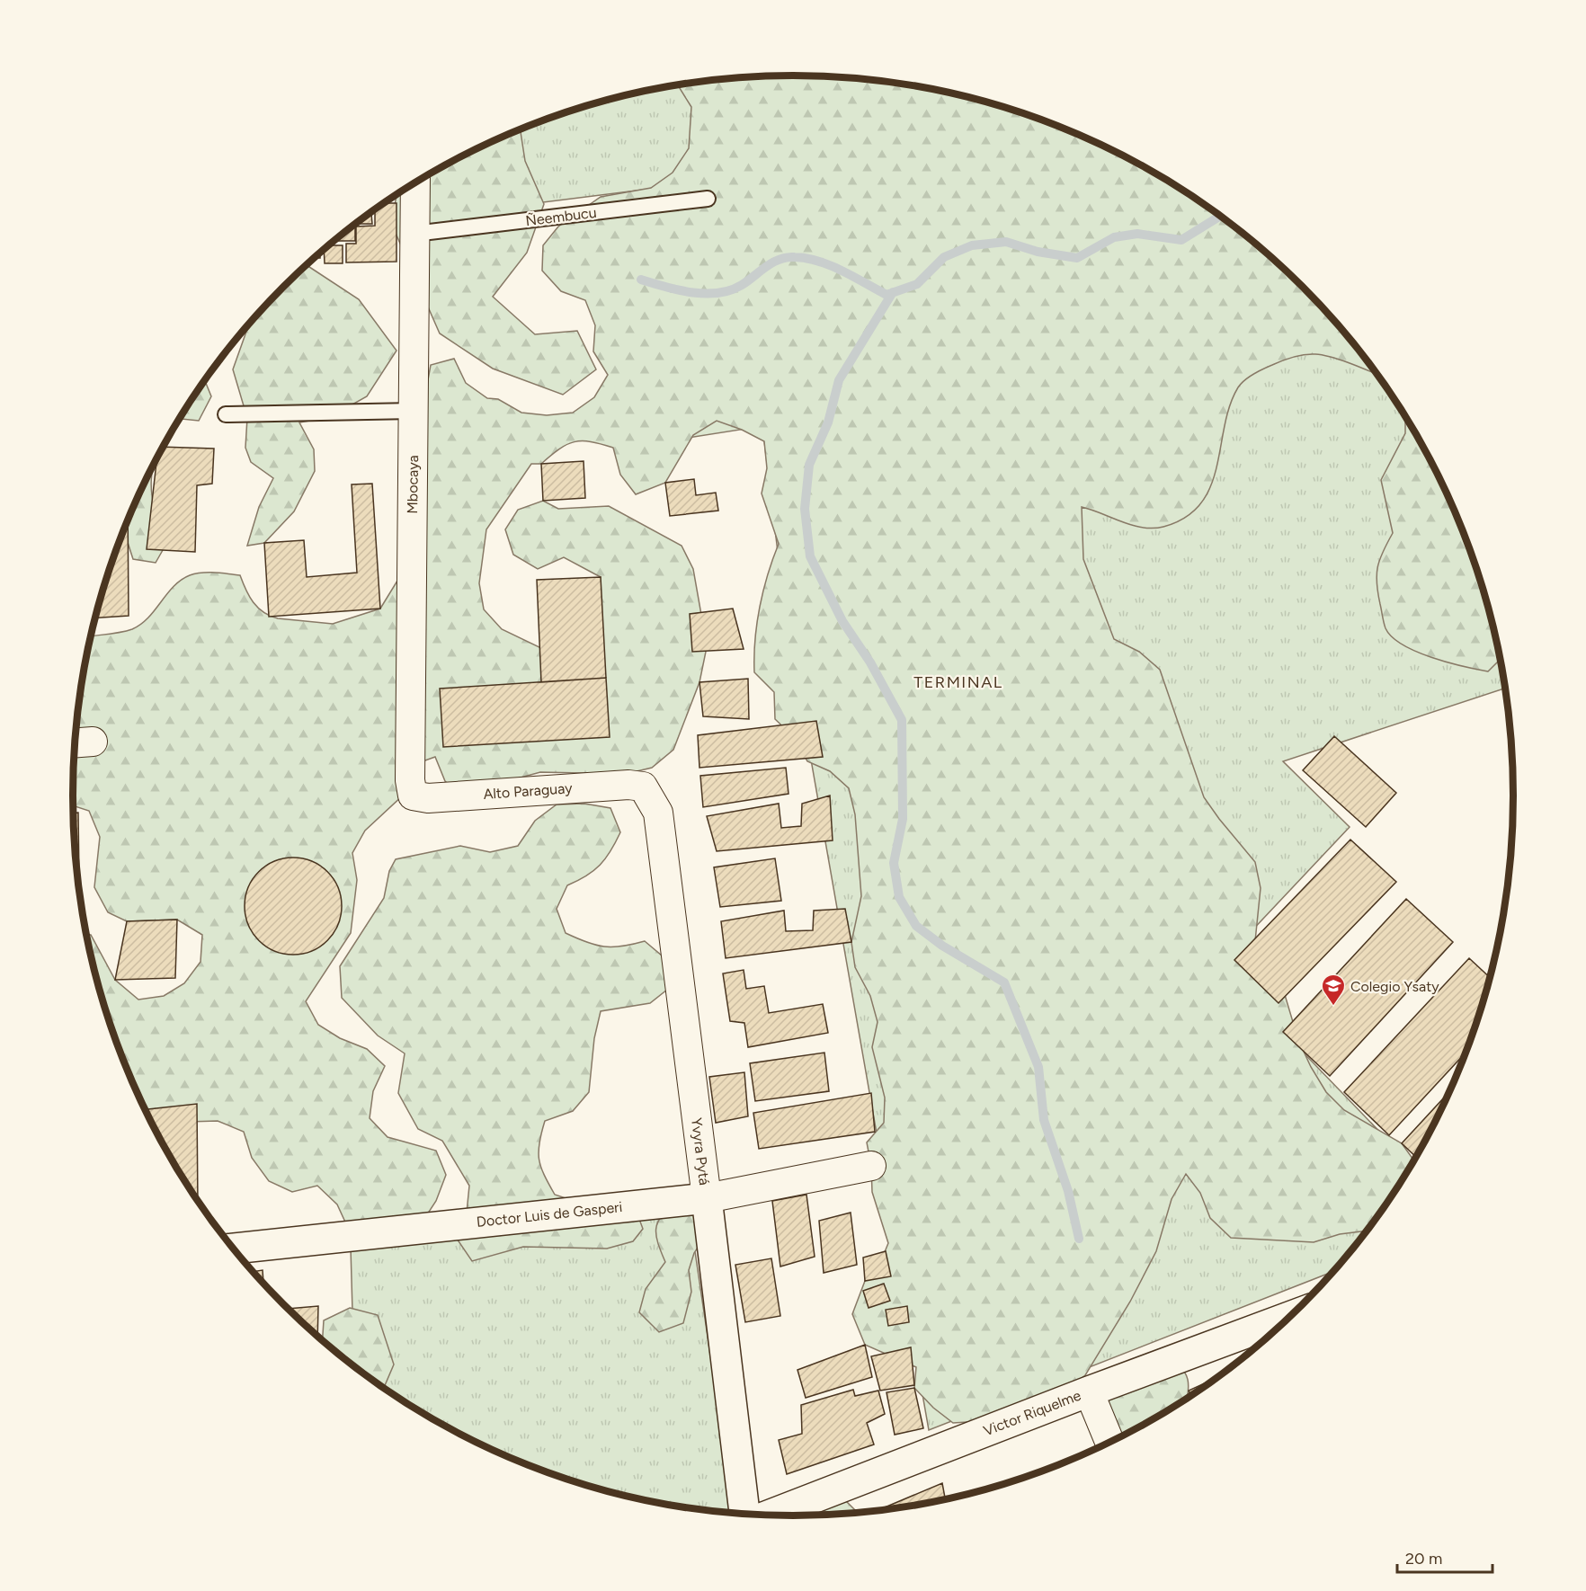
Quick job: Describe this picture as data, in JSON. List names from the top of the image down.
{
  "streets": {
    "street": [
      "Mbocaya",
      "Alto Paraguay",
      "Yvyra Pytá",
      "Doctor Luis de Gasperi",
      "Victor Riquelme"
    ],
    "lane": ["Ñeembucu"]
  },
  "crossings": [
    ["Ñeembucu", "Mbocaya"],
    ["Mbocaya", "Alto Paraguay"],
    ["Alto Paraguay", "Yvyra Pytá"],
    ["Yvyra Pytá", "Doctor Luis de Gasperi"]
  ],
  "districts": ["TERMINAL"],
  "places": {
    "school or university": ["Colegio Ysaty"]
  },
  "scale_bar": "20 m"
}
